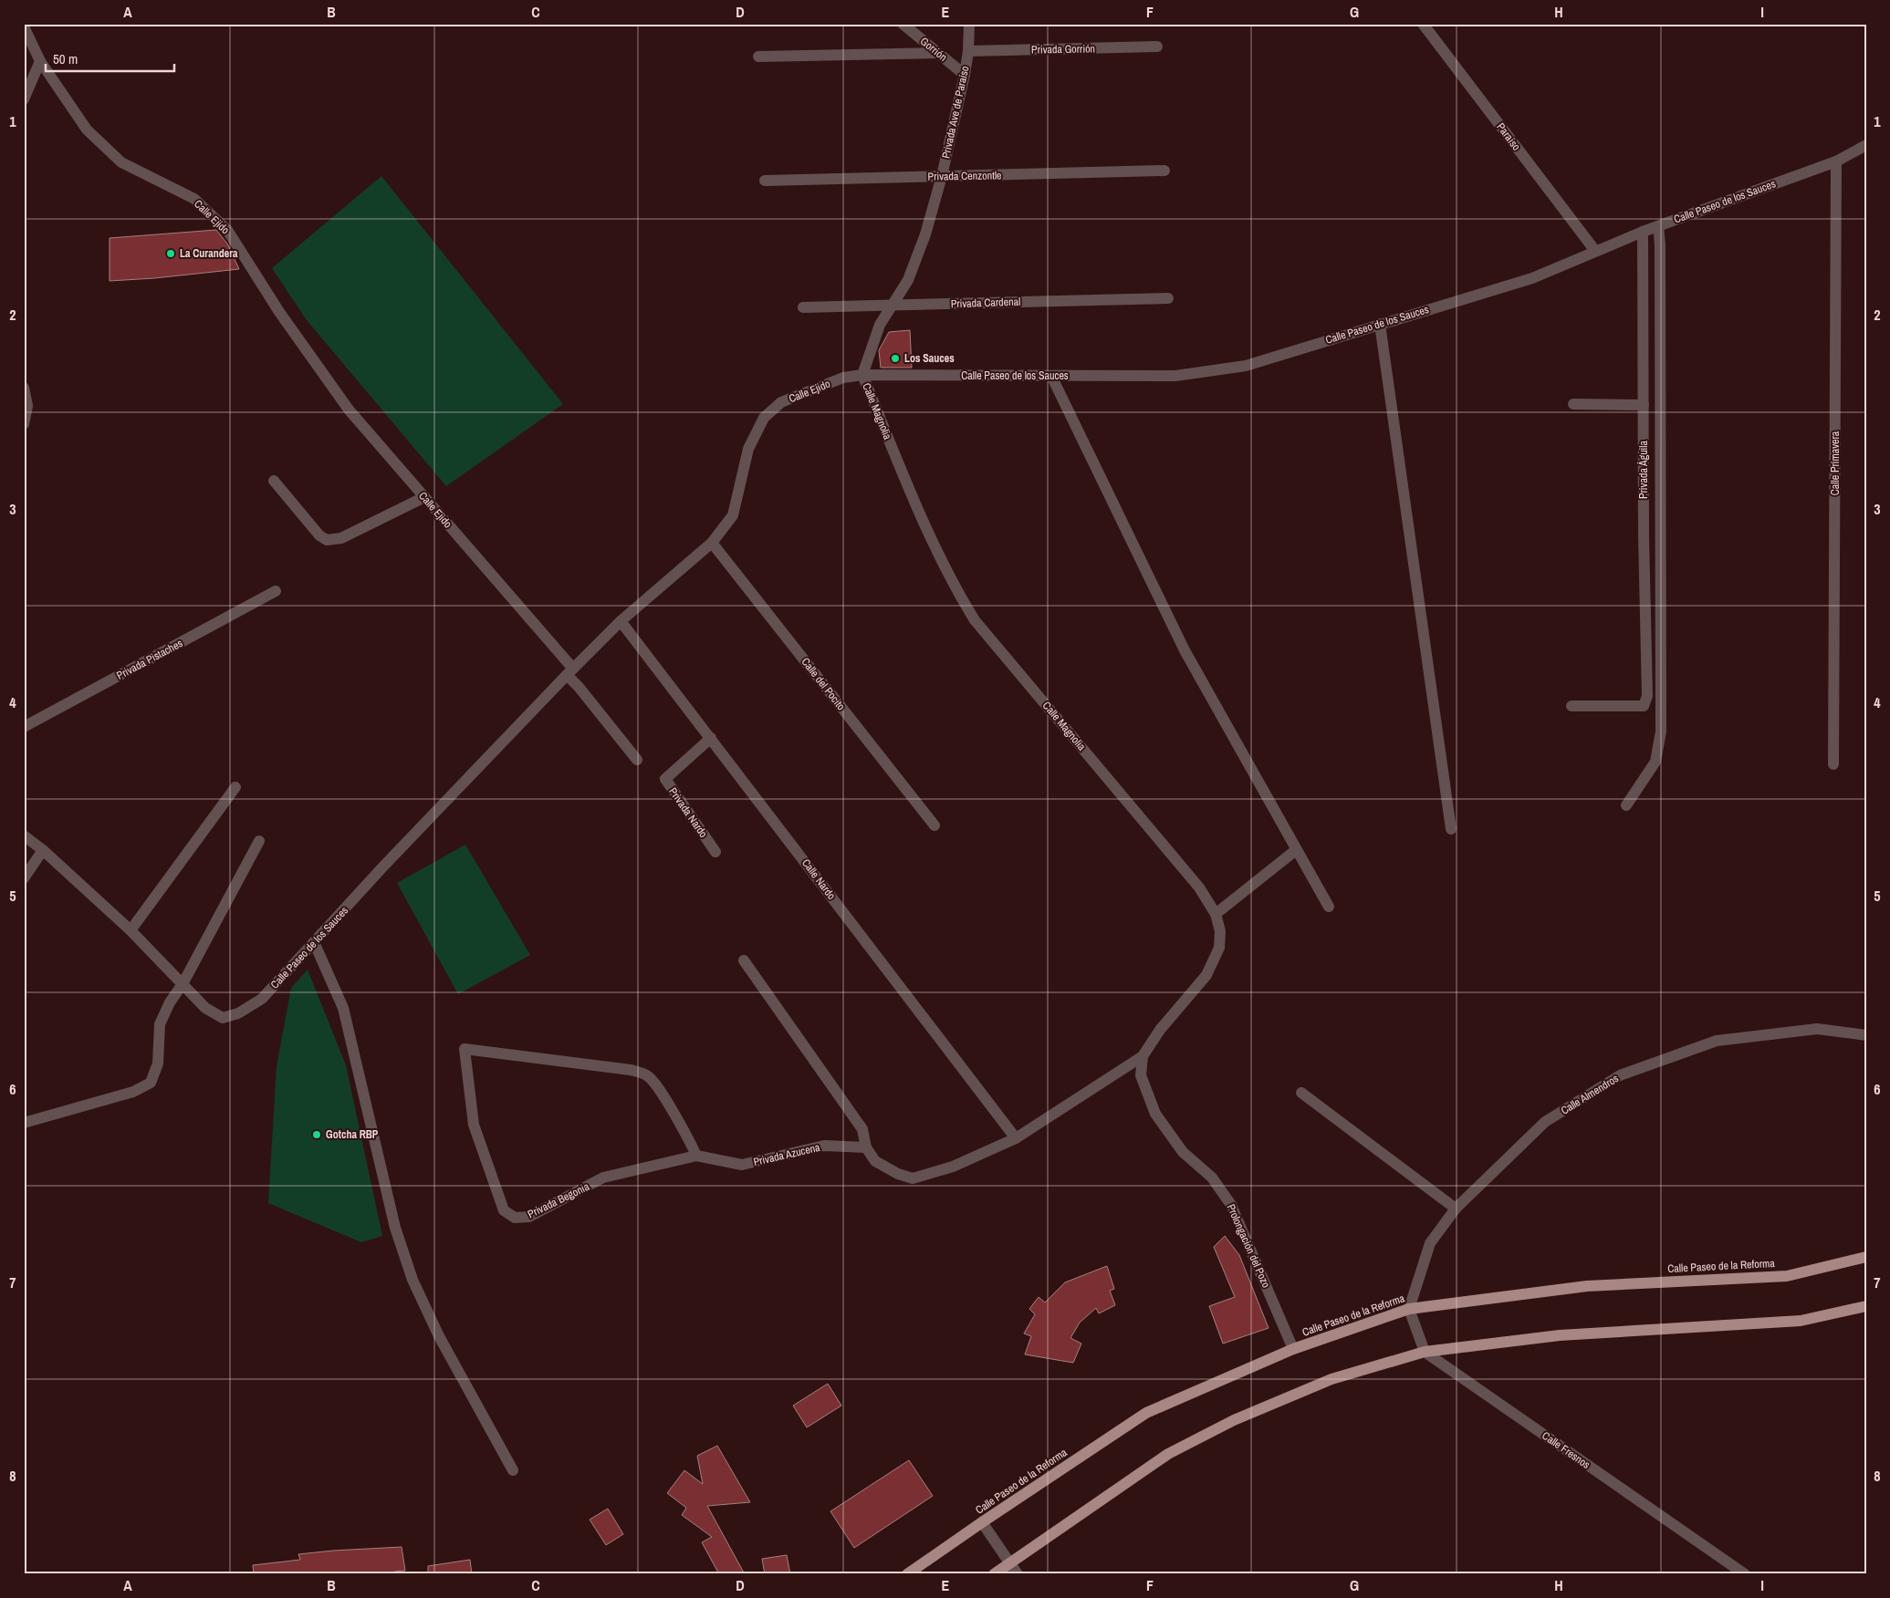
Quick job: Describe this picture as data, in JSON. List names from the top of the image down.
{
  "streets": {
    "main road": ["Calle Paseo de la Reforma"],
    "street": [
      "Gorrión",
      "Privada Gorrión",
      "Privada Ave de Paraíso",
      "Paraíso",
      "Privada Cenzontle",
      "Calle Paseo de los Sauces",
      "Calle Ejido",
      "Privada Cardenal",
      "Calle Magnolia",
      "Calle Primavera",
      "Privada Águila",
      "Privada Pistaches",
      "Calle del Pocito",
      "Privada Nardo",
      "Calle Nardo",
      "Calle Almendros",
      "Privada Azucena",
      "Privada Begonia",
      "Prolongación del Pozo",
      "Calle Fresnos"
    ]
  },
  "crossings": [
    ["Gorrión", "Privada Ave de Paraíso"],
    ["Privada Gorrión", "Privada Ave de Paraíso"],
    ["Privada Ave de Paraíso", "Privada Cenzontle"],
    ["Privada Ave de Paraíso", "Calle Paseo de los Sauces"],
    ["Privada Ave de Paraíso", "Calle Ejido"],
    ["Privada Ave de Paraíso", "Privada Cardenal"],
    ["Privada Ave de Paraíso", "Calle Magnolia"],
    ["Paraíso", "Calle Paseo de los Sauces"],
    ["Calle Paseo de los Sauces", "Calle Ejido"],
    ["Calle Paseo de los Sauces", "Calle Magnolia"],
    ["Calle Paseo de los Sauces", "Calle Primavera"],
    ["Calle Paseo de los Sauces", "Privada Águila"],
    ["Calle Ejido", "Calle Magnolia"],
    ["Calle Ejido", "Calle del Pocito"],
    ["Calle Ejido", "Calle Nardo"],
    ["Calle Magnolia", "Prolongación del Pozo"],
    ["Privada Nardo", "Calle Nardo"],
    ["Calle Almendros", "Calle Paseo de la Reforma"],
    ["Privada Azucena", "Privada Begonia"],
    ["Prolongación del Pozo", "Calle Paseo de la Reforma"]
  ],
  "places": ["La Curandera", "Los Sauces", "Gotcha RBP"],
  "scale_bar": "50 m",
  "grid": {
    "columns": [
      "A",
      "B",
      "C",
      "D",
      "E",
      "F",
      "G",
      "H",
      "I"
    ],
    "rows": [
      "1",
      "2",
      "3",
      "4",
      "5",
      "6",
      "7",
      "8"
    ]
  }
}
